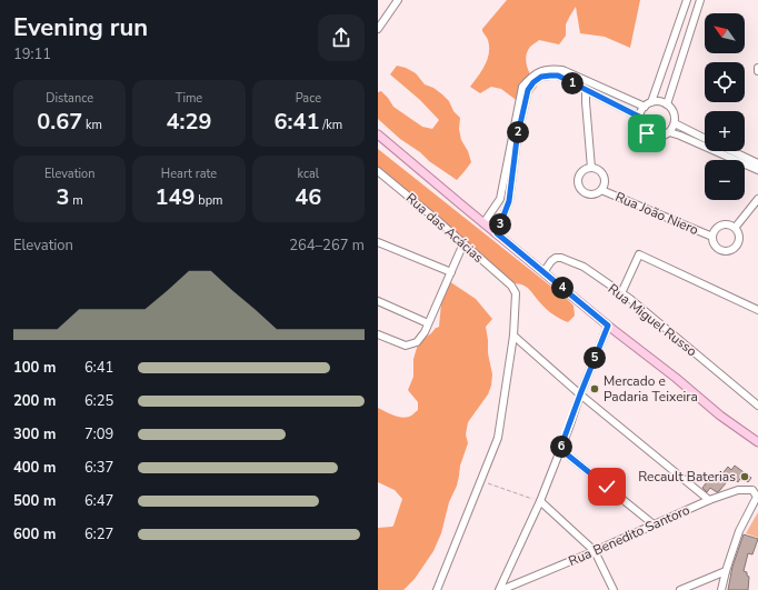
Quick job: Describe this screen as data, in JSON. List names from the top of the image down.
{
  "streets": {
    "street": [
      "Rua João Niero",
      "Rua das Acácias",
      "Rua Miguel Russo",
      "Rua Benedito Santoro"
    ]
  },
  "places": ["Mercado e Padaria Teixeira", "Recault Baterias"],
  "north": "top left",
  "page": {
    "heading": ["Evening run", "19:11"],
    "map_buttons": ["+", "−"],
    "pins": [
      "1",
      "2",
      "3",
      "4",
      "5",
      "6"
    ],
    "stats": [
      ["Distance", "0.67 km"],
      ["Time", "4:29"],
      ["Pace", "6:41 /km"],
      ["Elevation", "3 m"],
      ["Heart rate", "149 bpm"],
      ["kcal", "46"]
    ],
    "chart": ["Elevation", "264–267 m"],
    "list": [
      {
        "name": "100 m",
        "note": "6:41"
      },
      {
        "name": "200 m",
        "note": "6:25"
      },
      {
        "name": "300 m",
        "note": "7:09"
      },
      {
        "name": "400 m",
        "note": "6:37"
      },
      {
        "name": "500 m",
        "note": "6:47"
      },
      {
        "name": "600 m",
        "note": "6:27"
      }
    ]
  }
}
